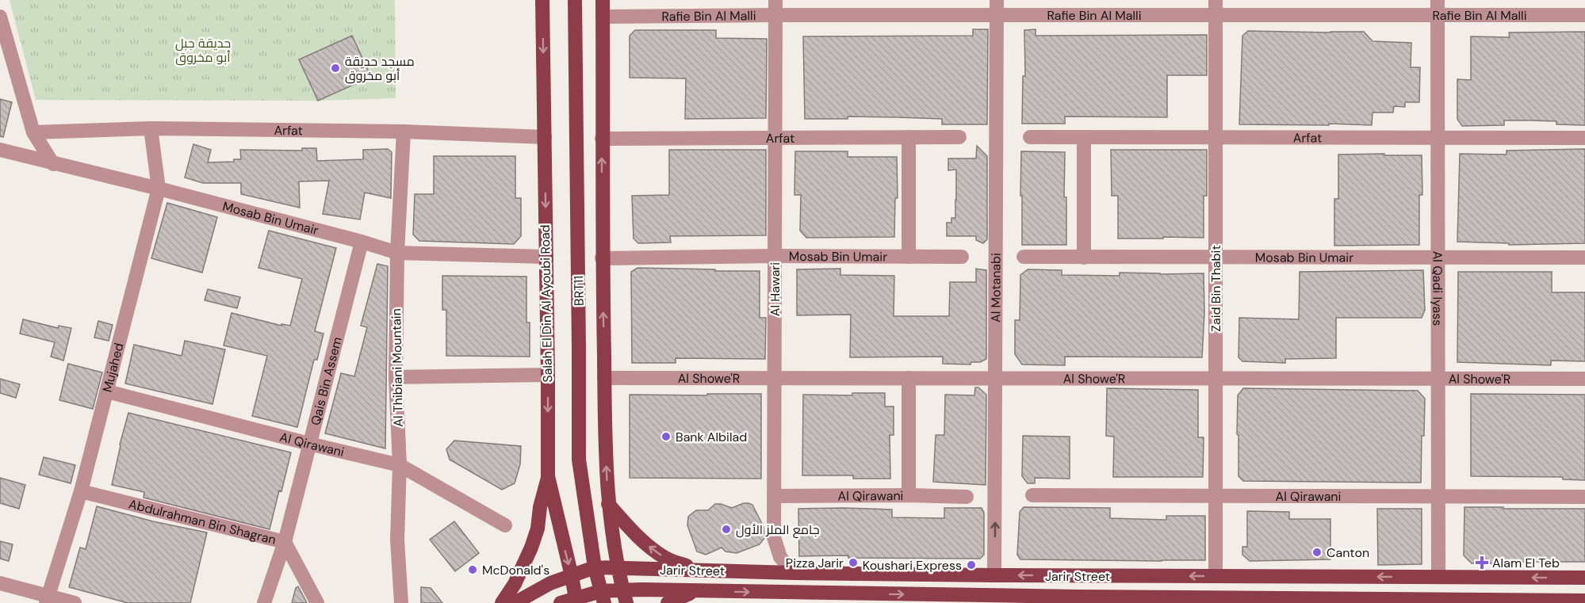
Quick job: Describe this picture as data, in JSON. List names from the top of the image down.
{
  "streets": {
    "main road": ["BRT11", "Salah El Din Al Ayoubi Road", "Jarir Street"],
    "street": [
      "Rafie Bin Al Malli",
      "Arfat",
      "Mosab Bin Umair",
      "Al Motanabi",
      "Zaid Bin Thabit",
      "Al Qadi Iyass",
      "Al Hawari",
      "Mujahed",
      "Al Thibiani Mountain",
      "Al Showe'R",
      "Qais Bin Assem",
      "Al Qirawani",
      "Abdulrahman Bin Shagran"
    ]
  },
  "crossings": [
    ["Rafie Bin Al Malli", "Al Motanabi"],
    ["Rafie Bin Al Malli", "Zaid Bin Thabit"],
    ["Rafie Bin Al Malli", "Al Qadi Iyass"],
    ["Rafie Bin Al Malli", "Al Hawari"],
    ["Arfat", "Zaid Bin Thabit"],
    ["Arfat", "Al Qadi Iyass"],
    ["Arfat", "Al Hawari"],
    ["Arfat", "Salah El Din Al Ayoubi Road"],
    ["Arfat", "Mujahed"],
    ["Arfat", "Al Thibiani Mountain"],
    ["Mosab Bin Umair", "Zaid Bin Thabit"],
    ["Mosab Bin Umair", "Al Qadi Iyass"],
    ["Mosab Bin Umair", "Al Hawari"],
    ["Mosab Bin Umair", "Salah El Din Al Ayoubi Road"],
    ["Mosab Bin Umair", "Mujahed"],
    ["Mosab Bin Umair", "Al Thibiani Mountain"],
    ["Mosab Bin Umair", "Qais Bin Assem"],
    ["Al Motanabi", "Al Showe'R"],
    ["Al Motanabi", "Jarir Street"],
    ["Zaid Bin Thabit", "Al Showe'R"],
    ["Zaid Bin Thabit", "Al Qirawani"],
    ["Zaid Bin Thabit", "Jarir Street"],
    ["Al Qadi Iyass", "Al Showe'R"],
    ["Al Qadi Iyass", "Al Qirawani"],
    ["Al Qadi Iyass", "Jarir Street"],
    ["Al Hawari", "Al Showe'R"],
    ["Al Hawari", "Al Qirawani"],
    ["Al Hawari", "Jarir Street"],
    ["BRT11", "Jarir Street"],
    ["Salah El Din Al Ayoubi Road", "Jarir Street"],
    ["Mujahed", "Al Qirawani"],
    ["Mujahed", "Abdulrahman Bin Shagran"],
    ["Al Thibiani Mountain", "Al Qirawani"],
    ["Qais Bin Assem", "Al Qirawani"],
    ["Qais Bin Assem", "Abdulrahman Bin Shagran"]
  ],
  "parks": ["حديقة جبل أبو مخروق"],
  "places": {
    "other": [
      "مسجد حديقة أبو مخروق",
      "Bank Albilad",
      "جامع الملز الأول",
      "Canton",
      "Pizza Jarir",
      "Koushari Express",
      "McDonald's"
    ],
    "health": ["Alam El Teb"]
  }
}
